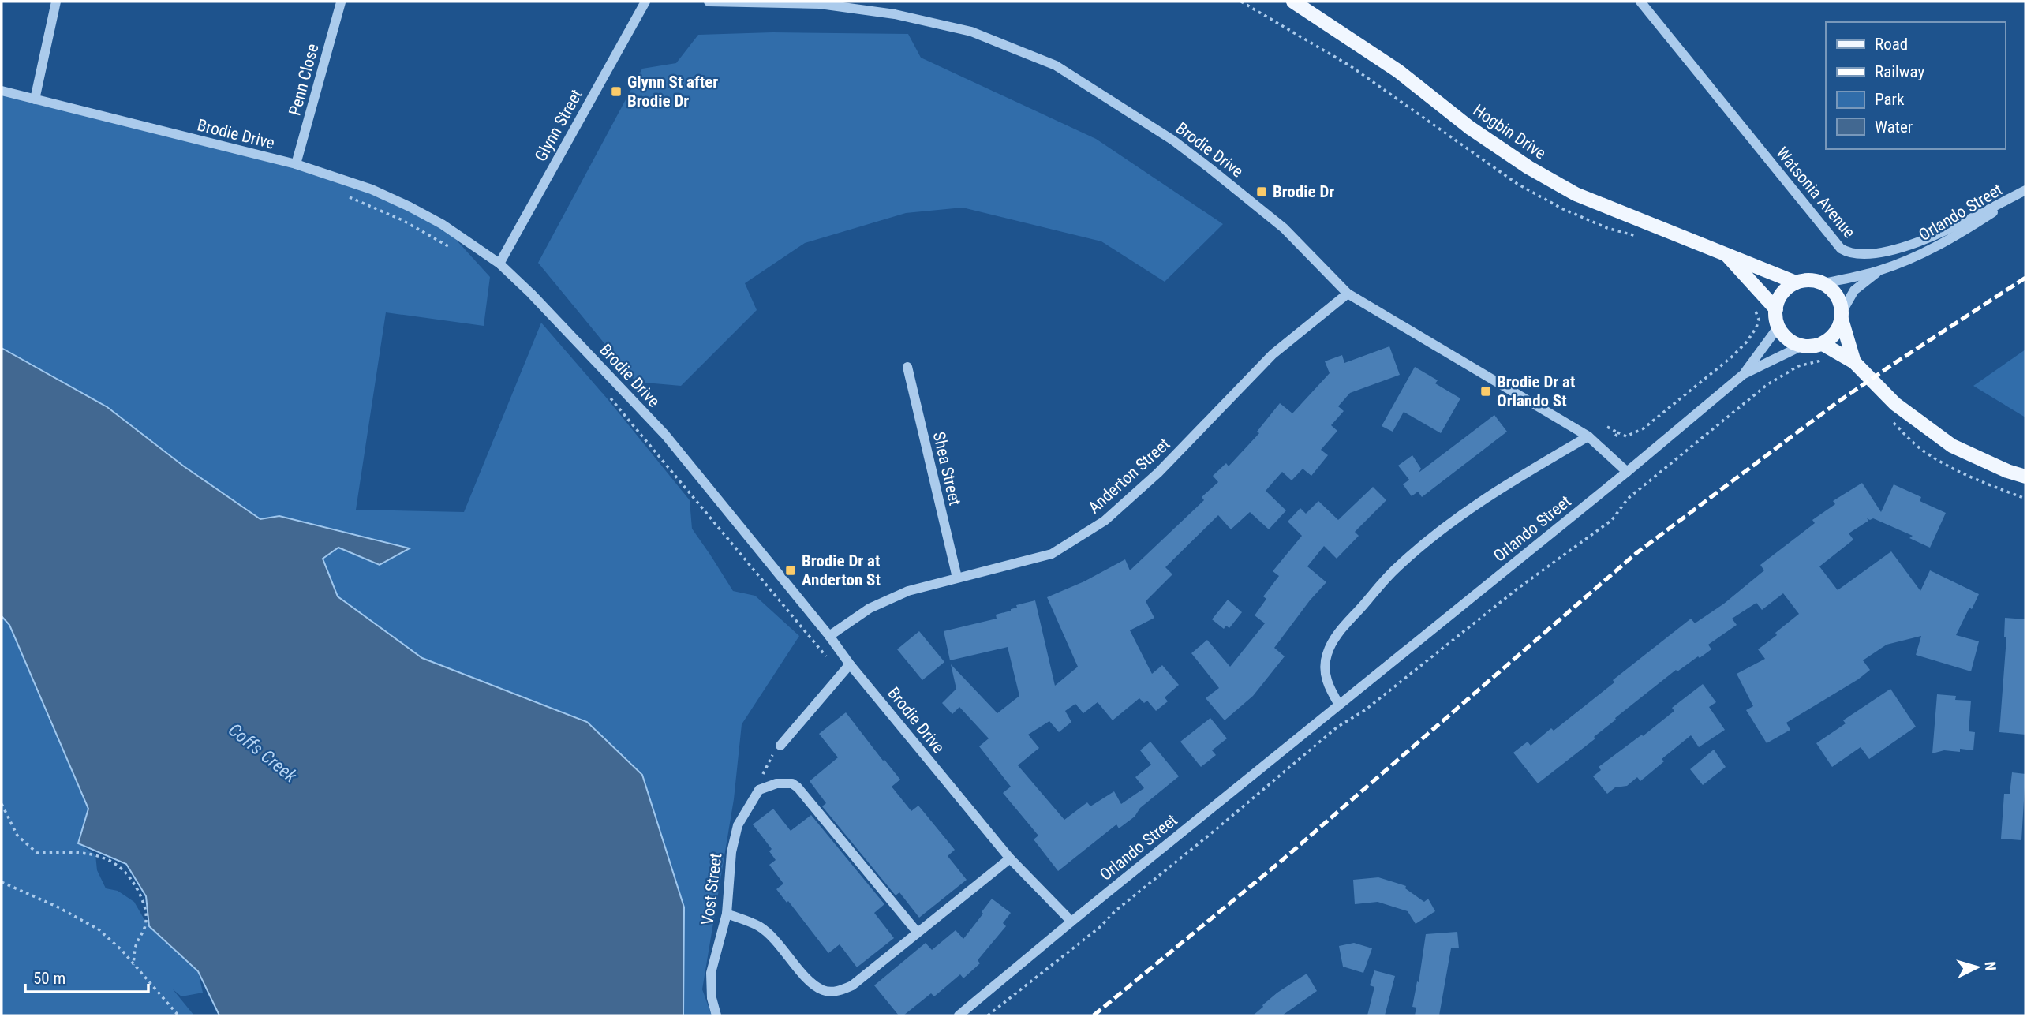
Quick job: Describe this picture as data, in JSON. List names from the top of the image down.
{
  "streets": {
    "main road": ["Hogbin Drive"],
    "street": [
      "Penn Close",
      "Glynn Street",
      "Brodie Drive",
      "Watsonia Avenue",
      "Orlando Street",
      "Shea Street",
      "Anderton Street",
      "Vost Street"
    ]
  },
  "crossings": [
    ["Penn Close", "Brodie Drive"],
    ["Glynn Street", "Brodie Drive"],
    ["Hogbin Drive", "Orlando Street"],
    ["Brodie Drive", "Orlando Street"],
    ["Brodie Drive", "Anderton Street"],
    ["Watsonia Avenue", "Orlando Street"],
    ["Shea Street", "Anderton Street"]
  ],
  "water": ["Coffs Creek"],
  "places": {
    "transit": [
      "Glynn St after Brodie Dr",
      "Brodie Dr",
      "Brodie Dr at Orlando St",
      "Brodie Dr at Anderton St"
    ]
  },
  "legend": [
    "Road",
    "Railway",
    "Park",
    "Water"
  ],
  "scale_bar": "50 m",
  "north": "right"
}
